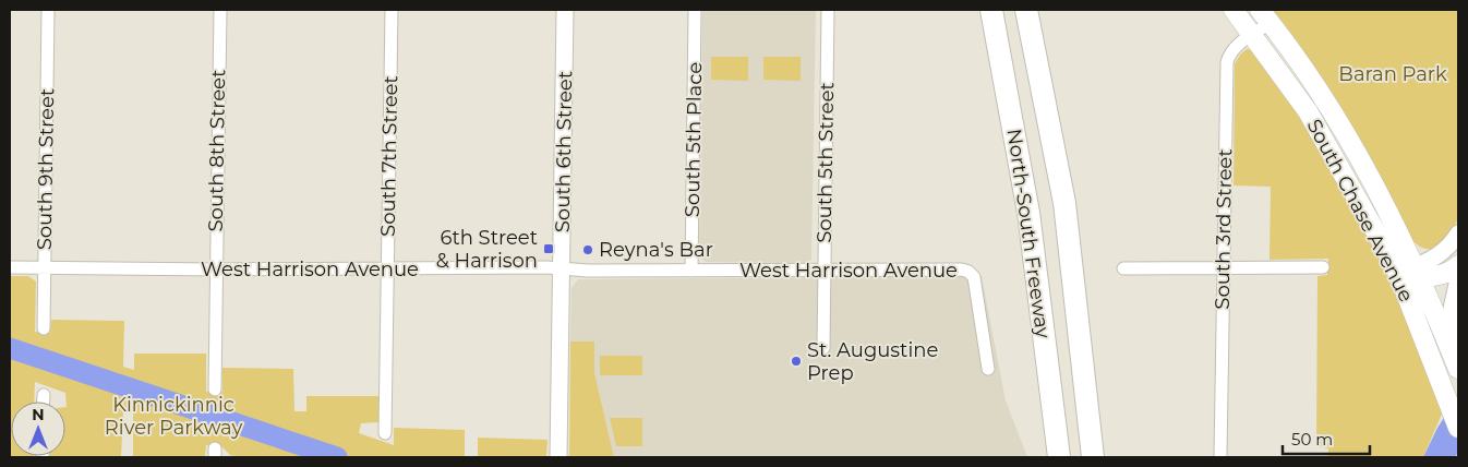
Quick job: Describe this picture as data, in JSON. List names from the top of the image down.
{
  "streets": {
    "highway": ["North-South Freeway"],
    "main road": ["South Chase Avenue"],
    "street": [
      "South 5th Place",
      "South 8th Street",
      "South 6th Street",
      "South 7th Street",
      "South 5th Street",
      "South 9th Street",
      "South 3rd Street",
      "West Harrison Avenue"
    ]
  },
  "crossings": [
    ["South 5th Place", "West Harrison Avenue"],
    ["South 8th Street", "West Harrison Avenue"],
    ["South 6th Street", "West Harrison Avenue"],
    ["South 7th Street", "West Harrison Avenue"],
    ["South 5th Street", "West Harrison Avenue"],
    ["South 9th Street", "West Harrison Avenue"],
    ["South Chase Avenue", "South 3rd Street"]
  ],
  "parks": ["Baran Park", "Kinnickinnic River Parkway"],
  "places": {
    "transit": ["6th Street & Harrison"],
    "other": ["Reyna's Bar", "St. Augustine Prep"]
  },
  "scale_bar": "50 m",
  "north": "top"
}
